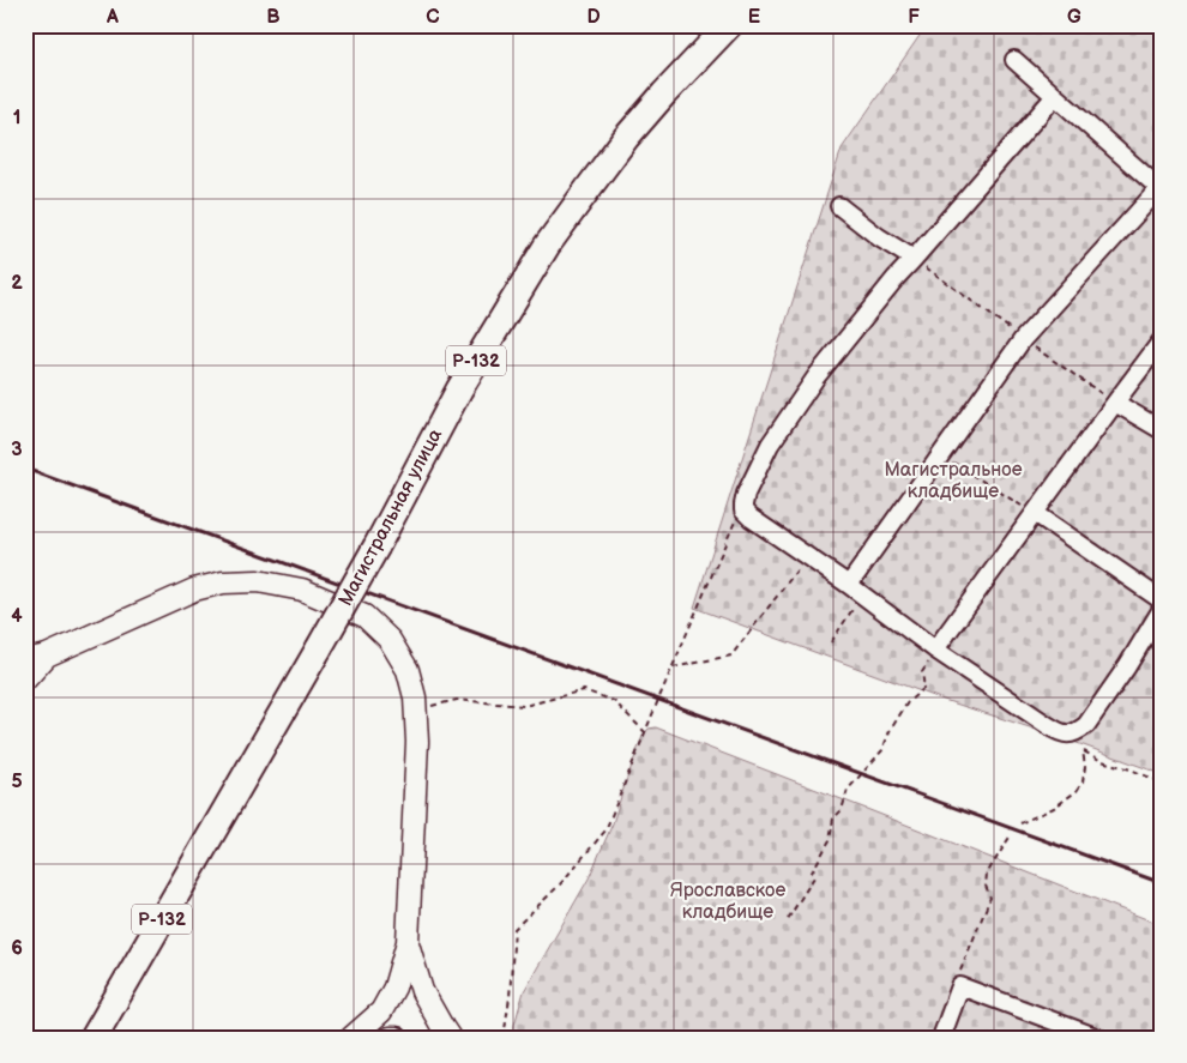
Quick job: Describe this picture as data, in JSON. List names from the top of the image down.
{
  "streets": {
    "highway": ["Р-132", "Магистральная улица"]
  },
  "parks": ["Магистральное кладбище", "Ярославское кладбище"],
  "grid": {
    "columns": [
      "A",
      "B",
      "C",
      "D",
      "E",
      "F",
      "G"
    ],
    "rows": [
      "1",
      "2",
      "3",
      "4",
      "5",
      "6"
    ]
  }
}
